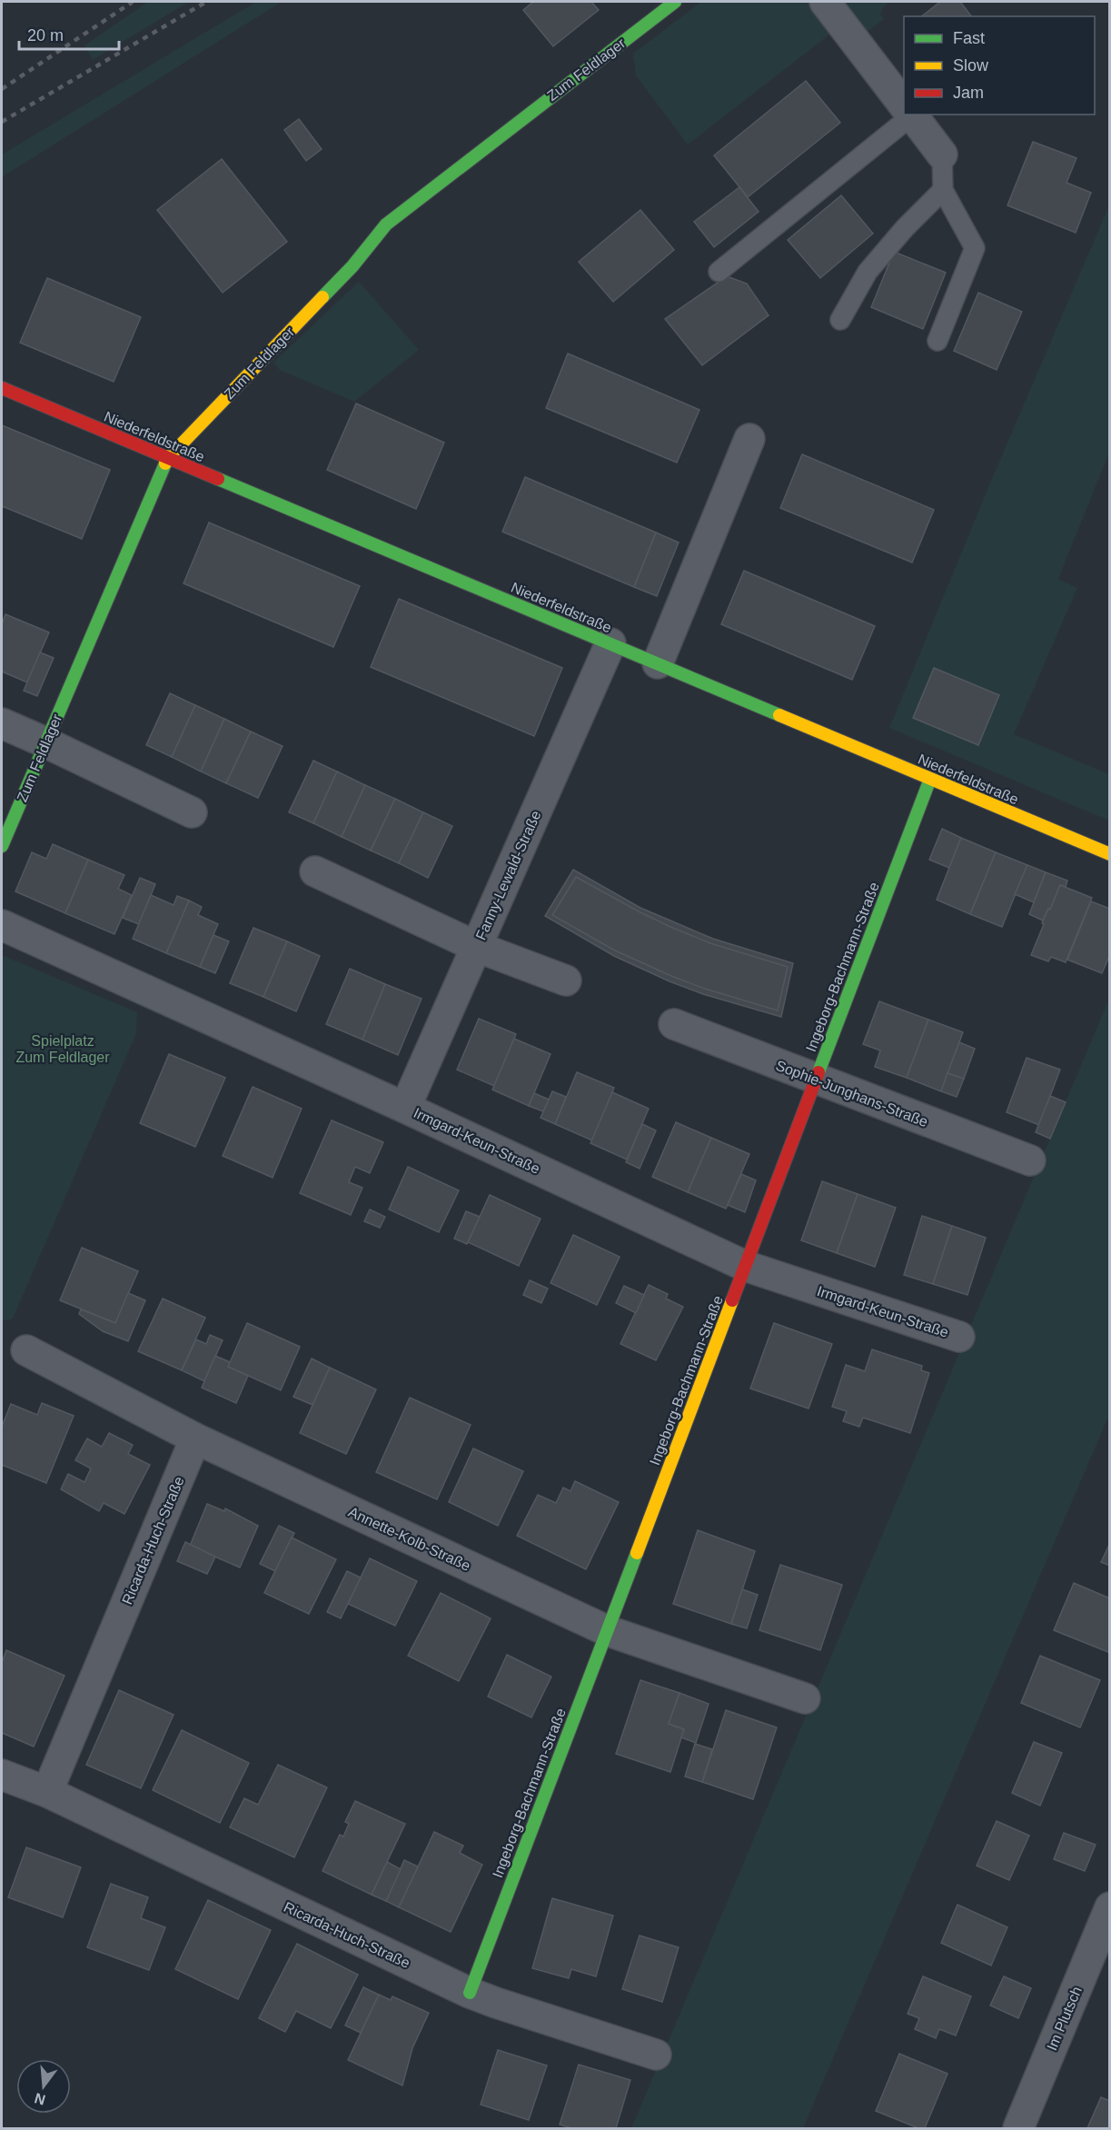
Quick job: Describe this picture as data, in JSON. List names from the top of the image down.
{
  "streets": {
    "street": [
      "Zum Feldlager",
      "Niederfeldstraße",
      "Fanny-Lewald-Straße",
      "Ingeborg-Bachmann-Straße",
      "Sophie-Junghans-Straße",
      "Irmgard-Keun-Straße",
      "Annette-Kolb-Straße",
      "Ricarda-Huch-Straße",
      "Im Plutsch"
    ]
  },
  "crossings": [
    ["Zum Feldlager", "Niederfeldstraße"],
    ["Niederfeldstraße", "Fanny-Lewald-Straße"],
    ["Niederfeldstraße", "Ingeborg-Bachmann-Straße"],
    ["Fanny-Lewald-Straße", "Irmgard-Keun-Straße"],
    ["Ingeborg-Bachmann-Straße", "Sophie-Junghans-Straße"],
    ["Ingeborg-Bachmann-Straße", "Irmgard-Keun-Straße"],
    ["Ingeborg-Bachmann-Straße", "Annette-Kolb-Straße"],
    ["Ingeborg-Bachmann-Straße", "Ricarda-Huch-Straße"],
    ["Annette-Kolb-Straße", "Ricarda-Huch-Straße"]
  ],
  "parks": ["Spielplatz Zum Feldlager"],
  "legend": ["Fast", "Slow", "Jam"],
  "scale_bar": "20 m",
  "north": "bottom"
}
